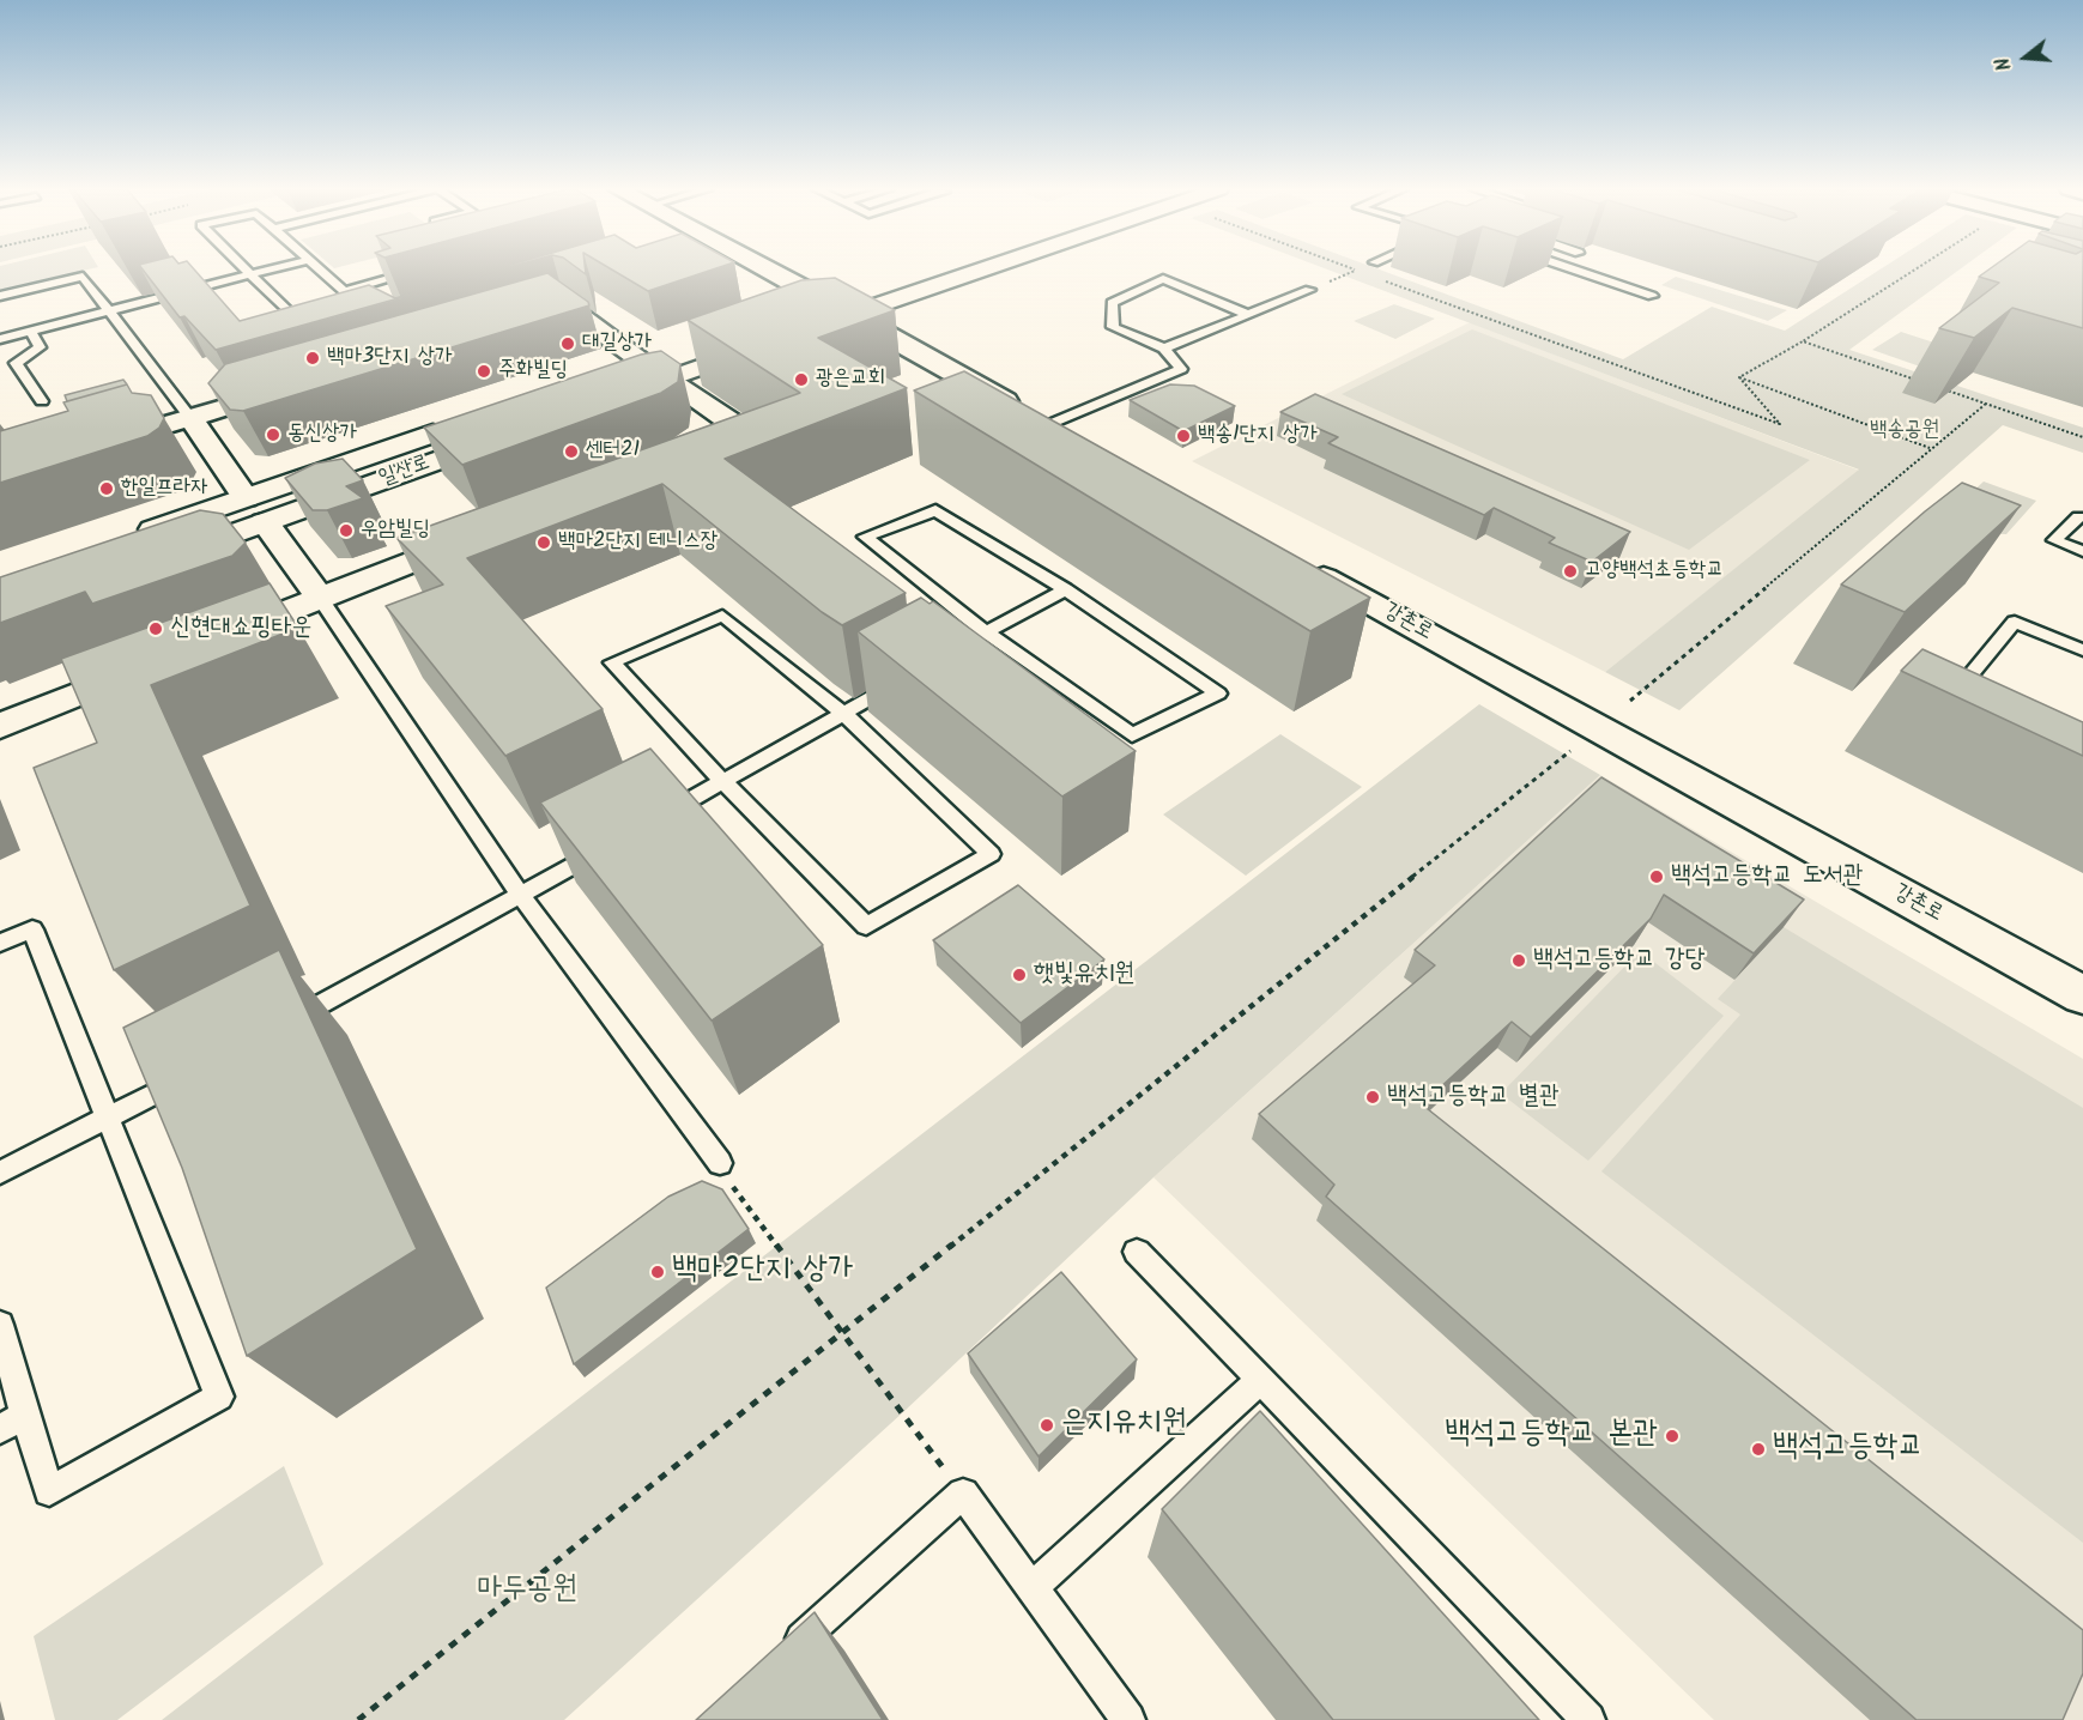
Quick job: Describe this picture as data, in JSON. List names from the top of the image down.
{
  "streets": {
    "main road": ["일산로", "강촌로"]
  },
  "parks": ["백송공원", "마두공원"],
  "places": [
    "대길상가",
    "백마3단지 상가",
    "주화빌딩",
    "광은교회",
    "동신상가",
    "백송1단지 상가",
    "센터21",
    "한일프라자",
    "우암빌딩",
    "백마2단지 테니스장",
    "고양백석초등학교",
    "신현대쇼핑타운",
    "백석고등학교 도서관",
    "백석고등학교 강당",
    "햇빛유치원",
    "백석고등학교 별관",
    "백마2단지 상가",
    "은지유치원",
    "백석고등학교 본관",
    "백석고등학교"
  ],
  "north": "left"
}
